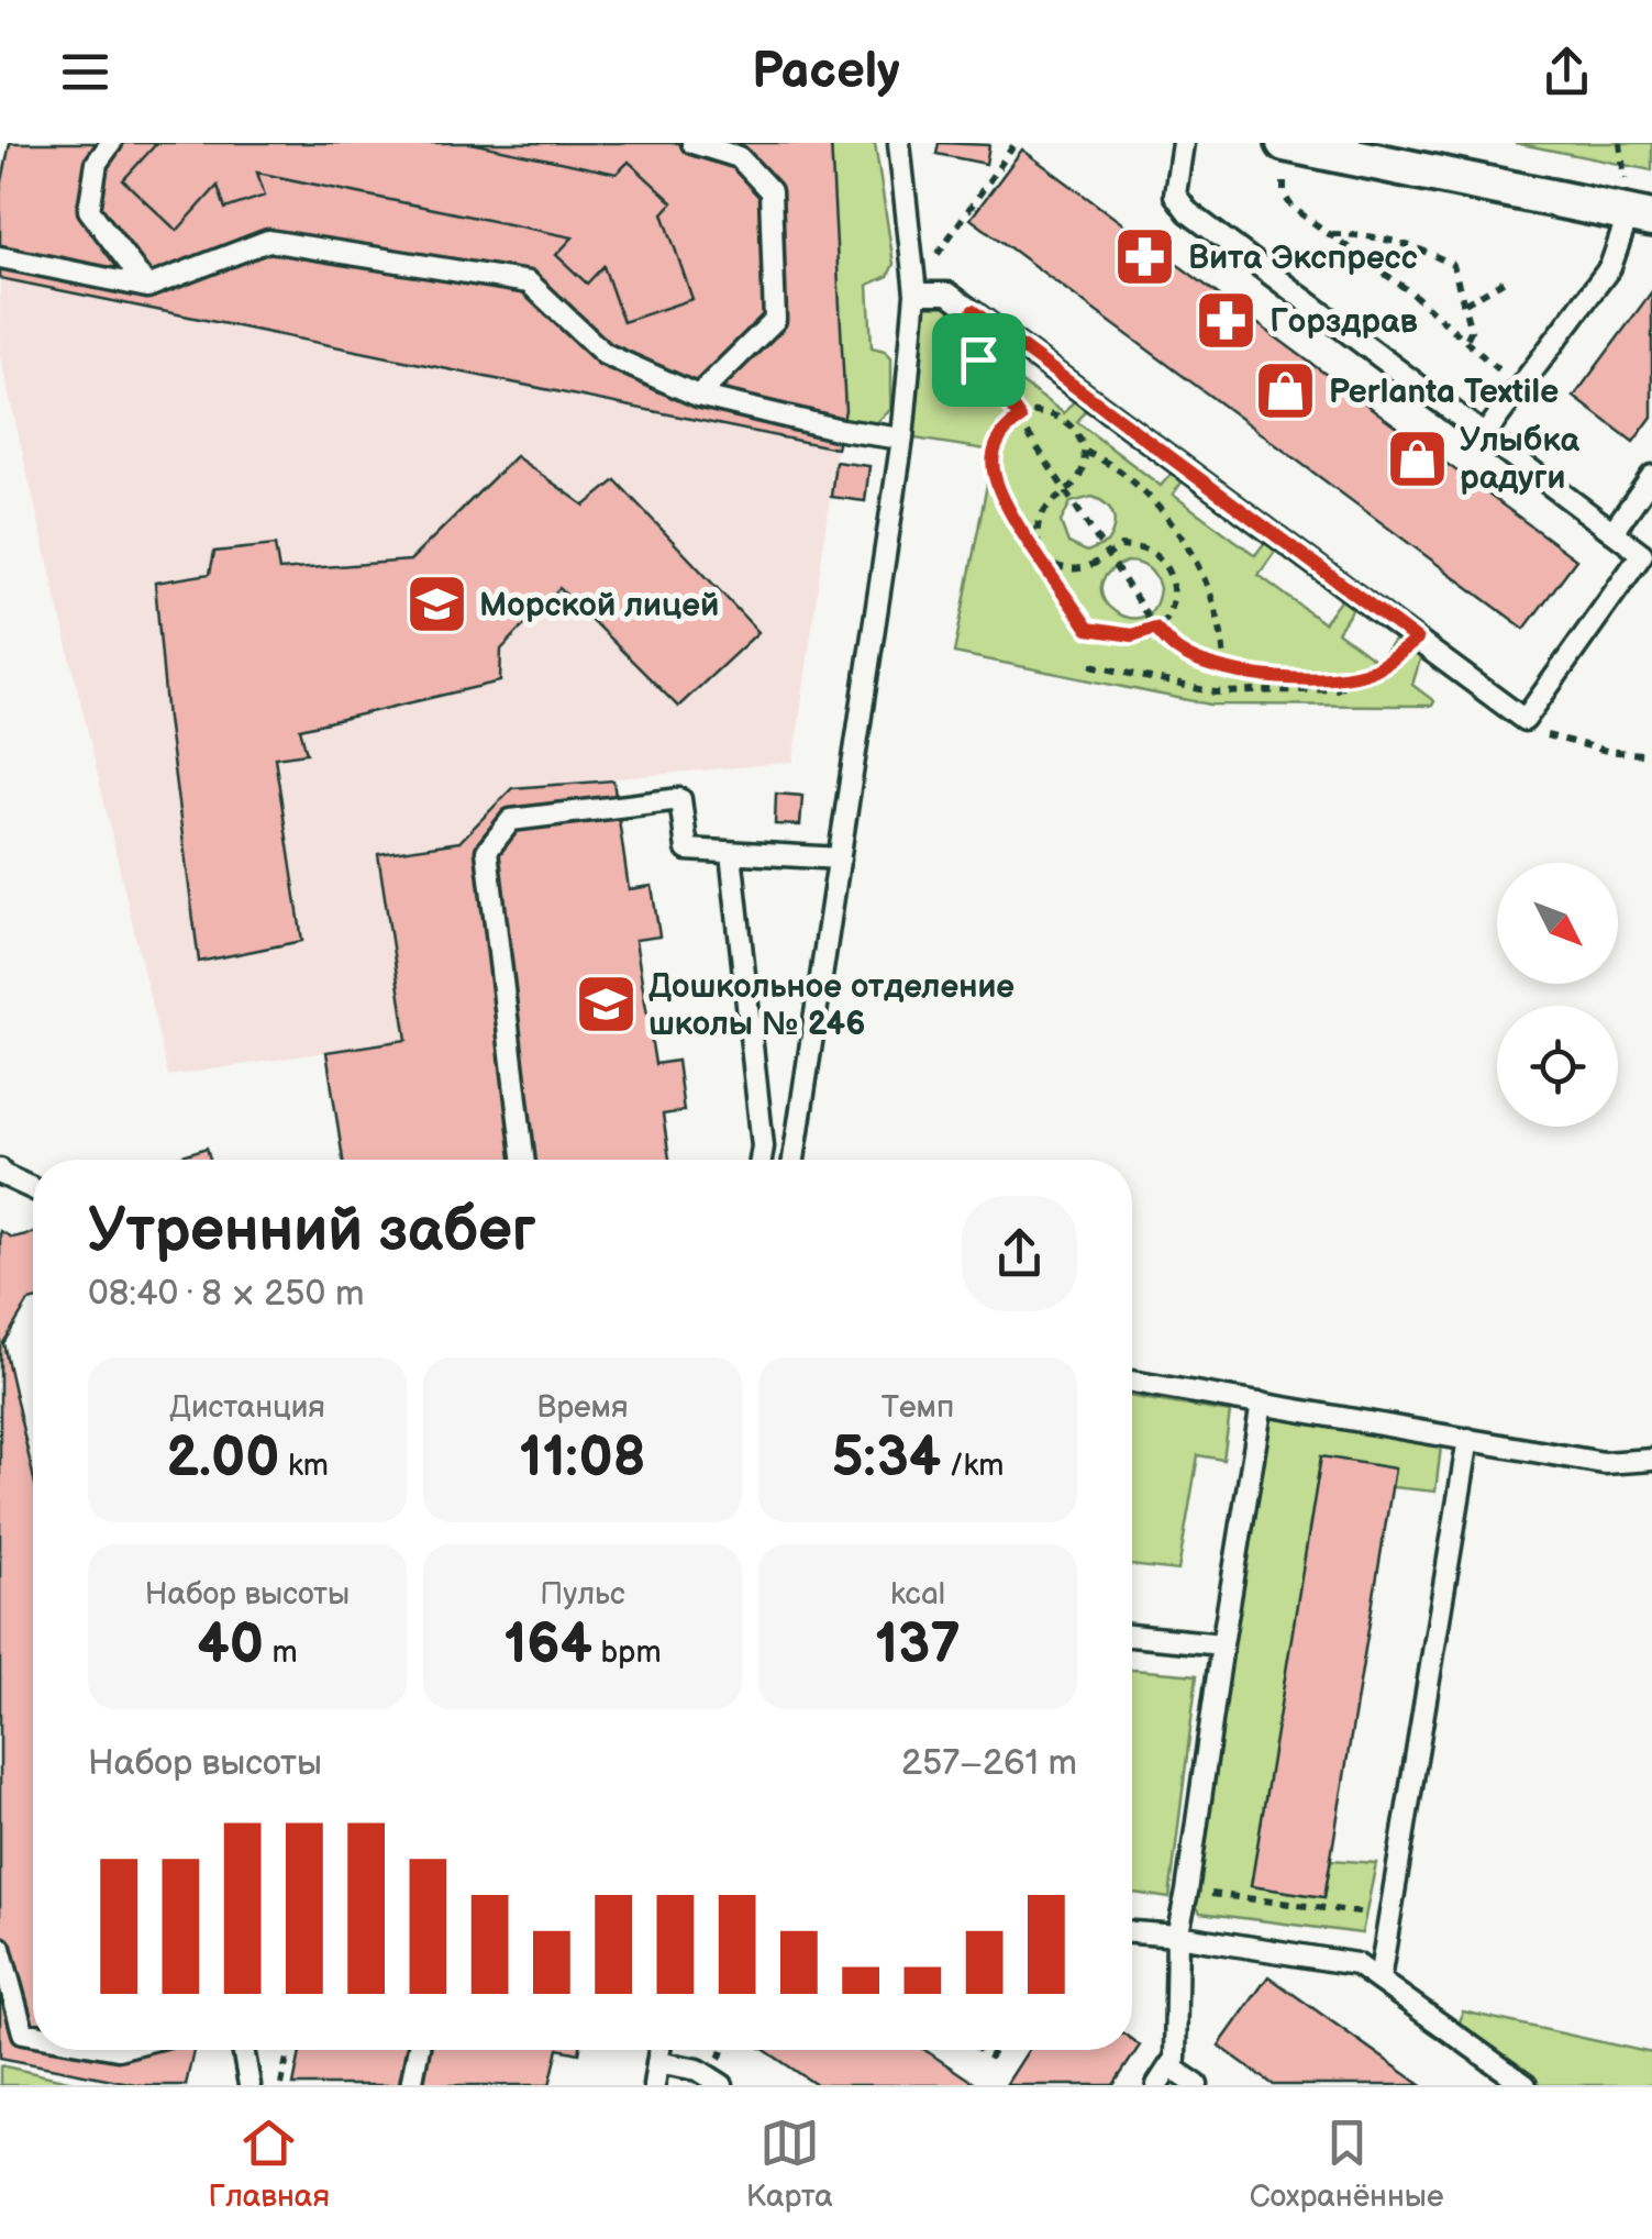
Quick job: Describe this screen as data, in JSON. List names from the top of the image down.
{
  "places": {
    "pharmacy": ["Вита Экспресс", "Горздрав"],
    "shop": ["Perlanta Textile", "Улыбка радуги"],
    "school or university": ["Морской лицей", "Дошкольное отделение школы № 246"]
  },
  "north": "bottom right",
  "page": {
    "header": "Pacely",
    "heading": ["Утренний забег", "08:40 · 8 × 250 m"],
    "stats": [
      ["Дистанция", "2.00 km"],
      ["Время", "11:08"],
      ["Темп", "5:34 /km"],
      ["Набор высоты", "40 m"],
      ["Пульс", "164 bpm"],
      ["kcal", "137"]
    ],
    "chart": ["Набор высоты", "257–261 m"],
    "tabs": ["Главная", "Карта", "Сохранённые"]
  }
}
